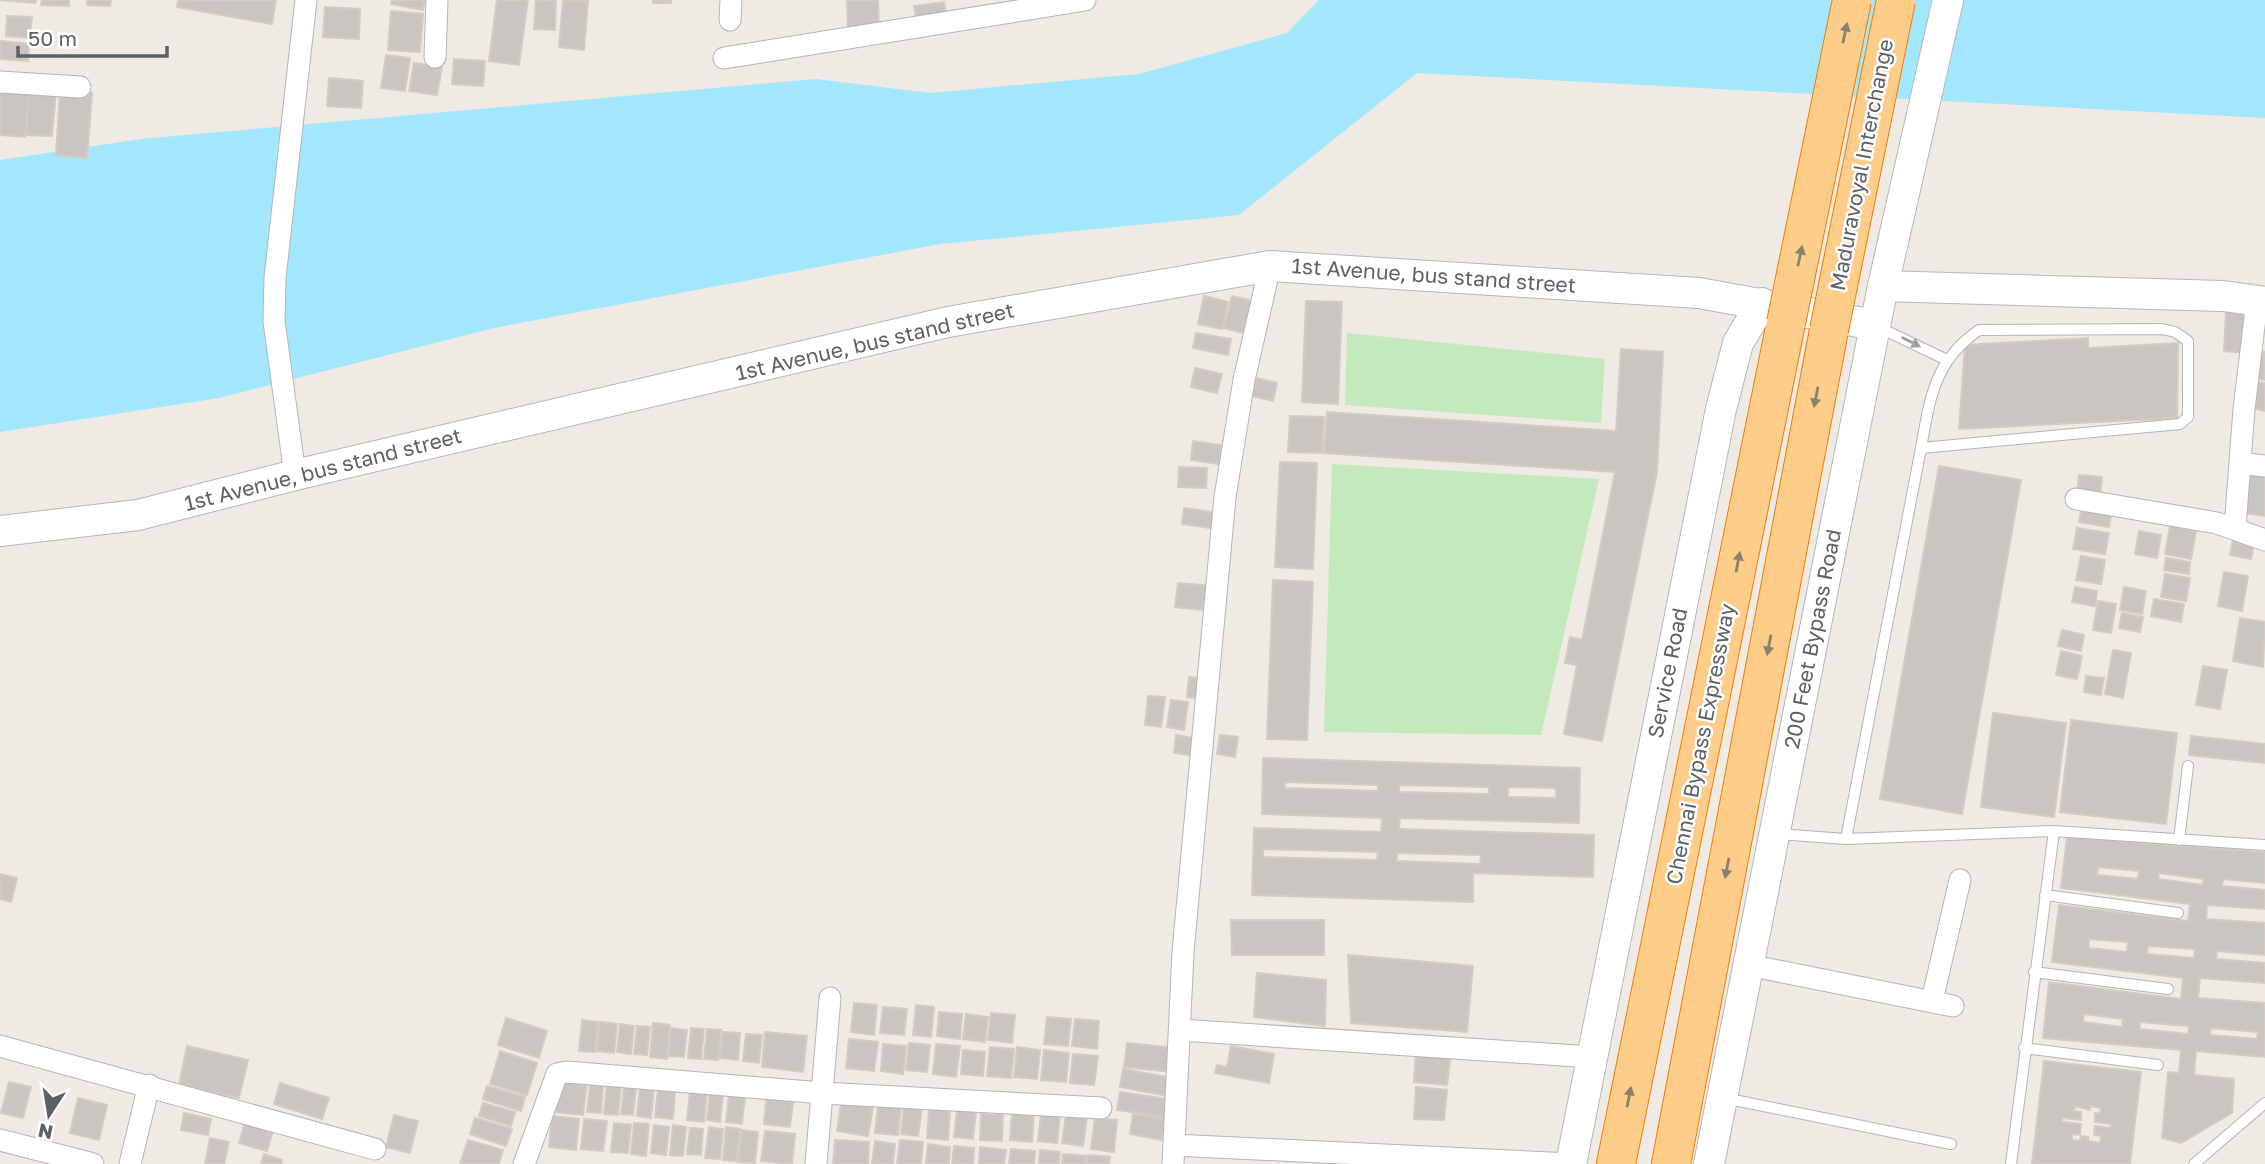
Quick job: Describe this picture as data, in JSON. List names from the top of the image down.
{
  "streets": {
    "highway": ["Maduravoyal Interchange", "Chennai Bypass Expressway"],
    "street": ["1st Avenue, bus stand street", "200 Feet Bypass Road", "Service Road"]
  },
  "crossings": [
    ["Maduravoyal Interchange", "1st Avenue, bus stand street"],
    ["Maduravoyal Interchange", "Service Road"],
    ["Maduravoyal Interchange", "Chennai Bypass Expressway"],
    ["1st Avenue, bus stand street", "Service Road"],
    ["1st Avenue, bus stand street", "Chennai Bypass Expressway"],
    ["Service Road", "Chennai Bypass Expressway"]
  ],
  "one_way": ["Chennai Bypass Expressway"],
  "scale_bar": "50 m",
  "north": "bottom"
}
